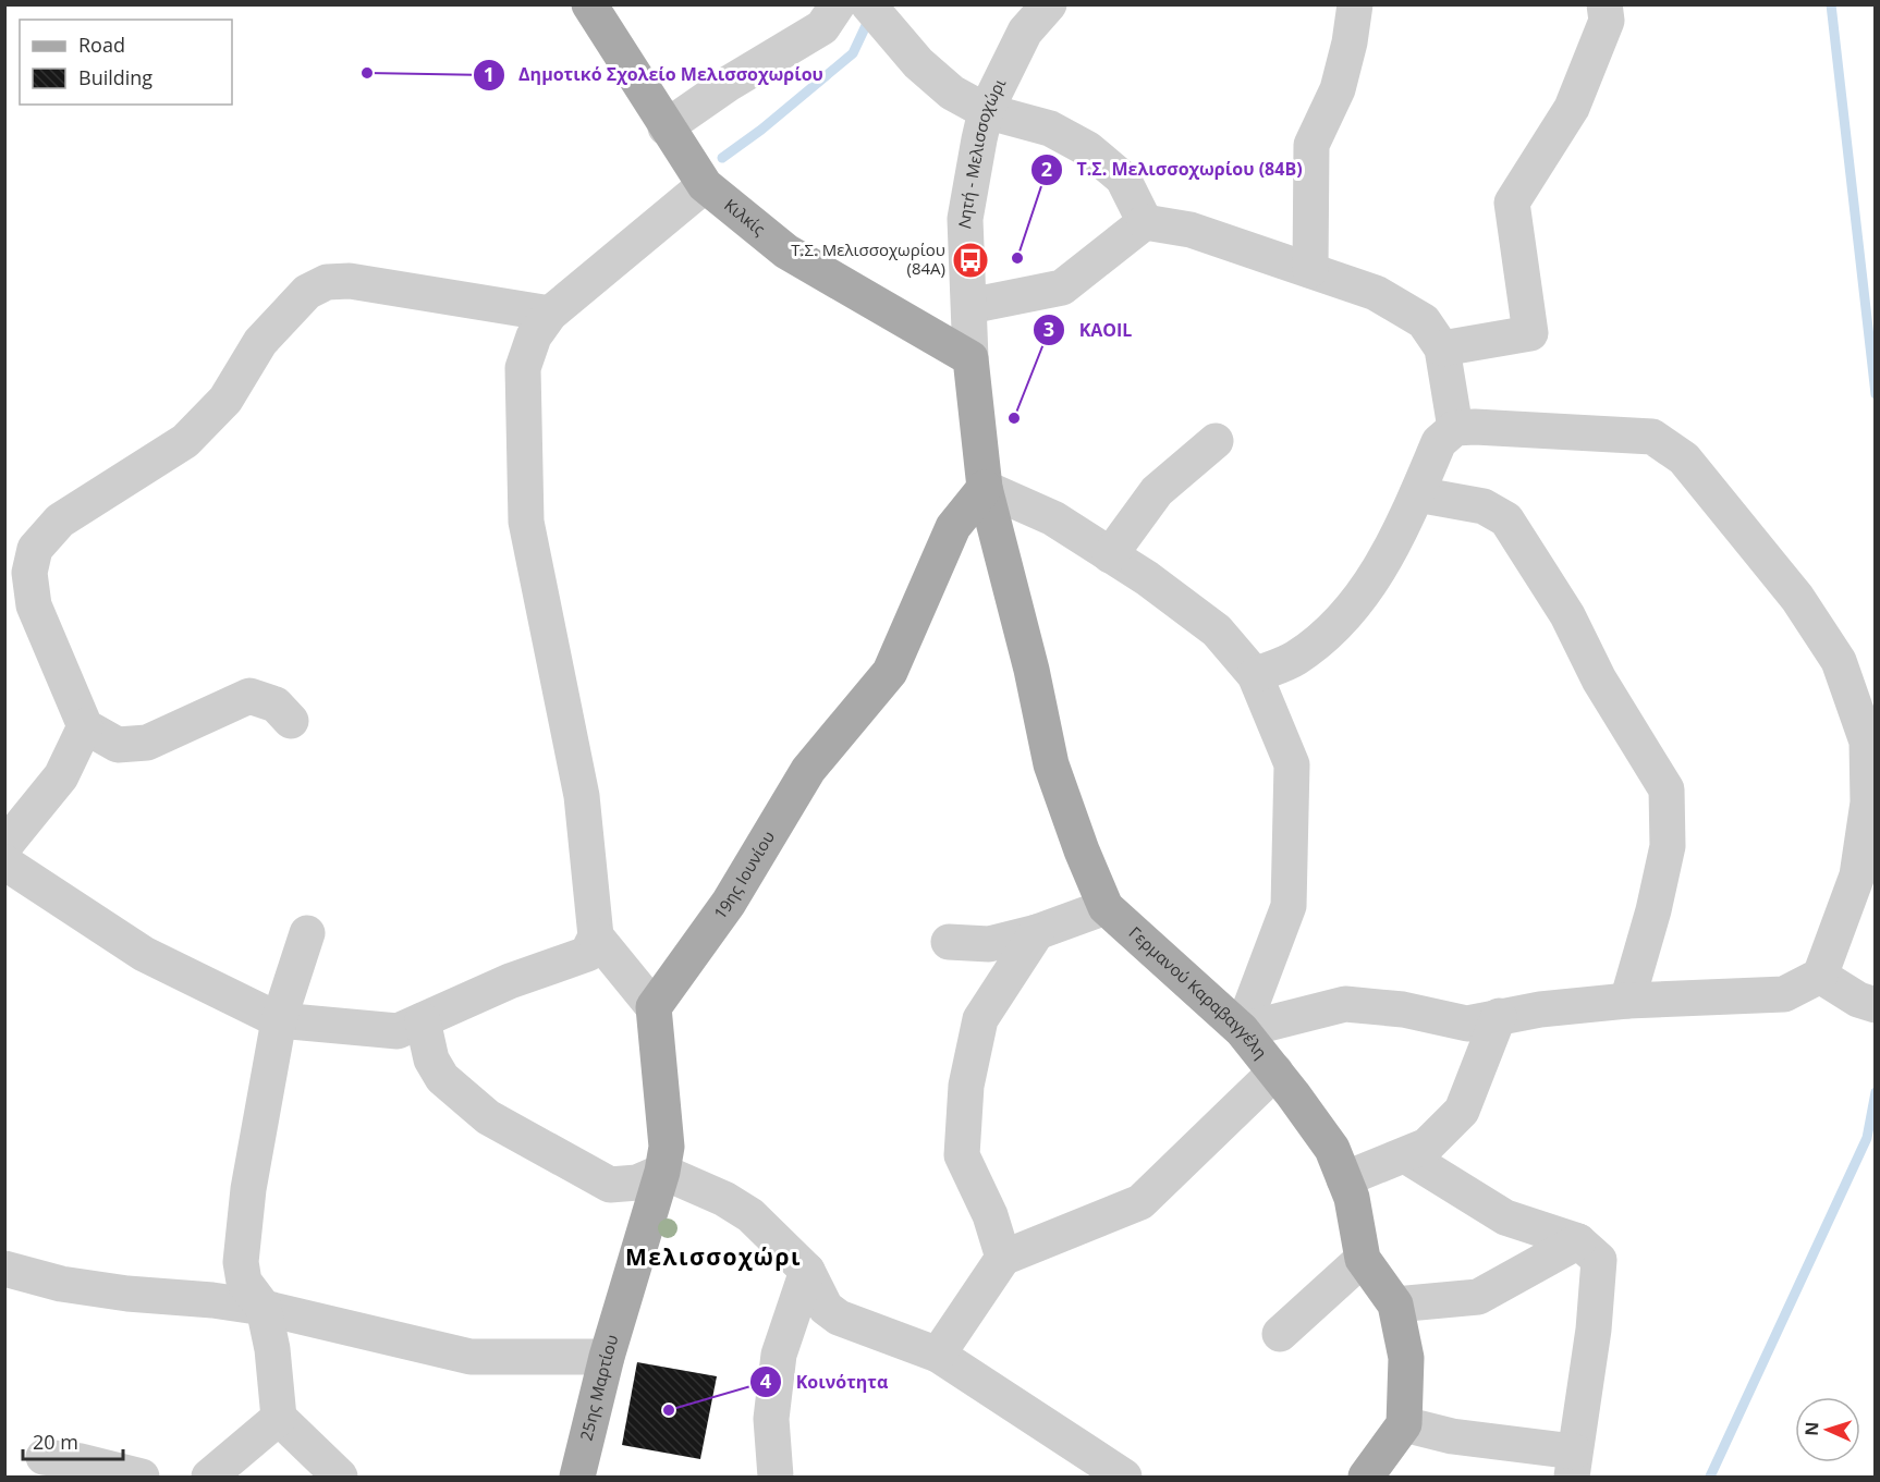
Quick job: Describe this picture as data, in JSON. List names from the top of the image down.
{
  "streets": {
    "main road": [
      "Κιλκίς",
      "19ης Ιουνίου",
      "Γερμανού Καραβαγγέλη",
      "25ης Μαρτίου"
    ],
    "street": ["Λητή - Μελισσοχώρι"]
  },
  "crossings": [
    ["Λητή - Μελισσοχώρι", "Κιλκίς"],
    ["Λητή - Μελισσοχώρι", "Γερμανού Καραβαγγέλη"],
    ["Κιλκίς", "Γερμανού Καραβαγγέλη"],
    ["19ης Ιουνίου", "Γερμανού Καραβαγγέλη"]
  ],
  "districts": ["Μελισσοχώρι"],
  "places": {
    "other": [
      "Δημοτικό Σχολείο Μελισσοχωρίου",
      "Τ.Σ. Μελισσοχωρίου (84Β)",
      "KAOIL",
      "Κοινότητα"
    ],
    "bus stop": ["Τ.Σ. Μελισσοχωρίου (84Α)"]
  },
  "legend": ["Road", "Building"],
  "scale_bar": "20 m",
  "north": "left"
}
